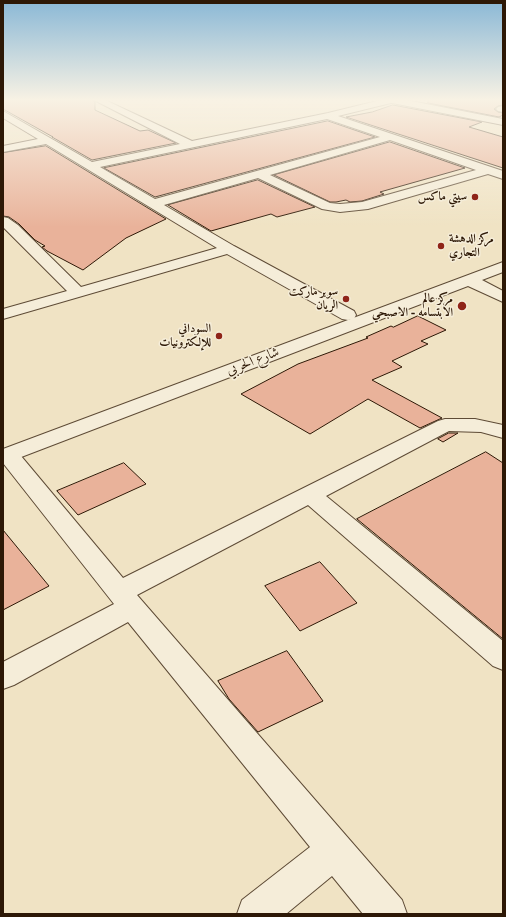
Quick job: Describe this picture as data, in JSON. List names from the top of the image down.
{
  "streets": {
    "street": ["شارع الحربي"]
  },
  "places": [
    "سيتي ماكس",
    "مركز الدهشة التجاري",
    "سوبر ماركت الريان",
    "مركز عالم الابتسامه - الاصبحي",
    "السوداني للإلكترونيات"
  ]
}
